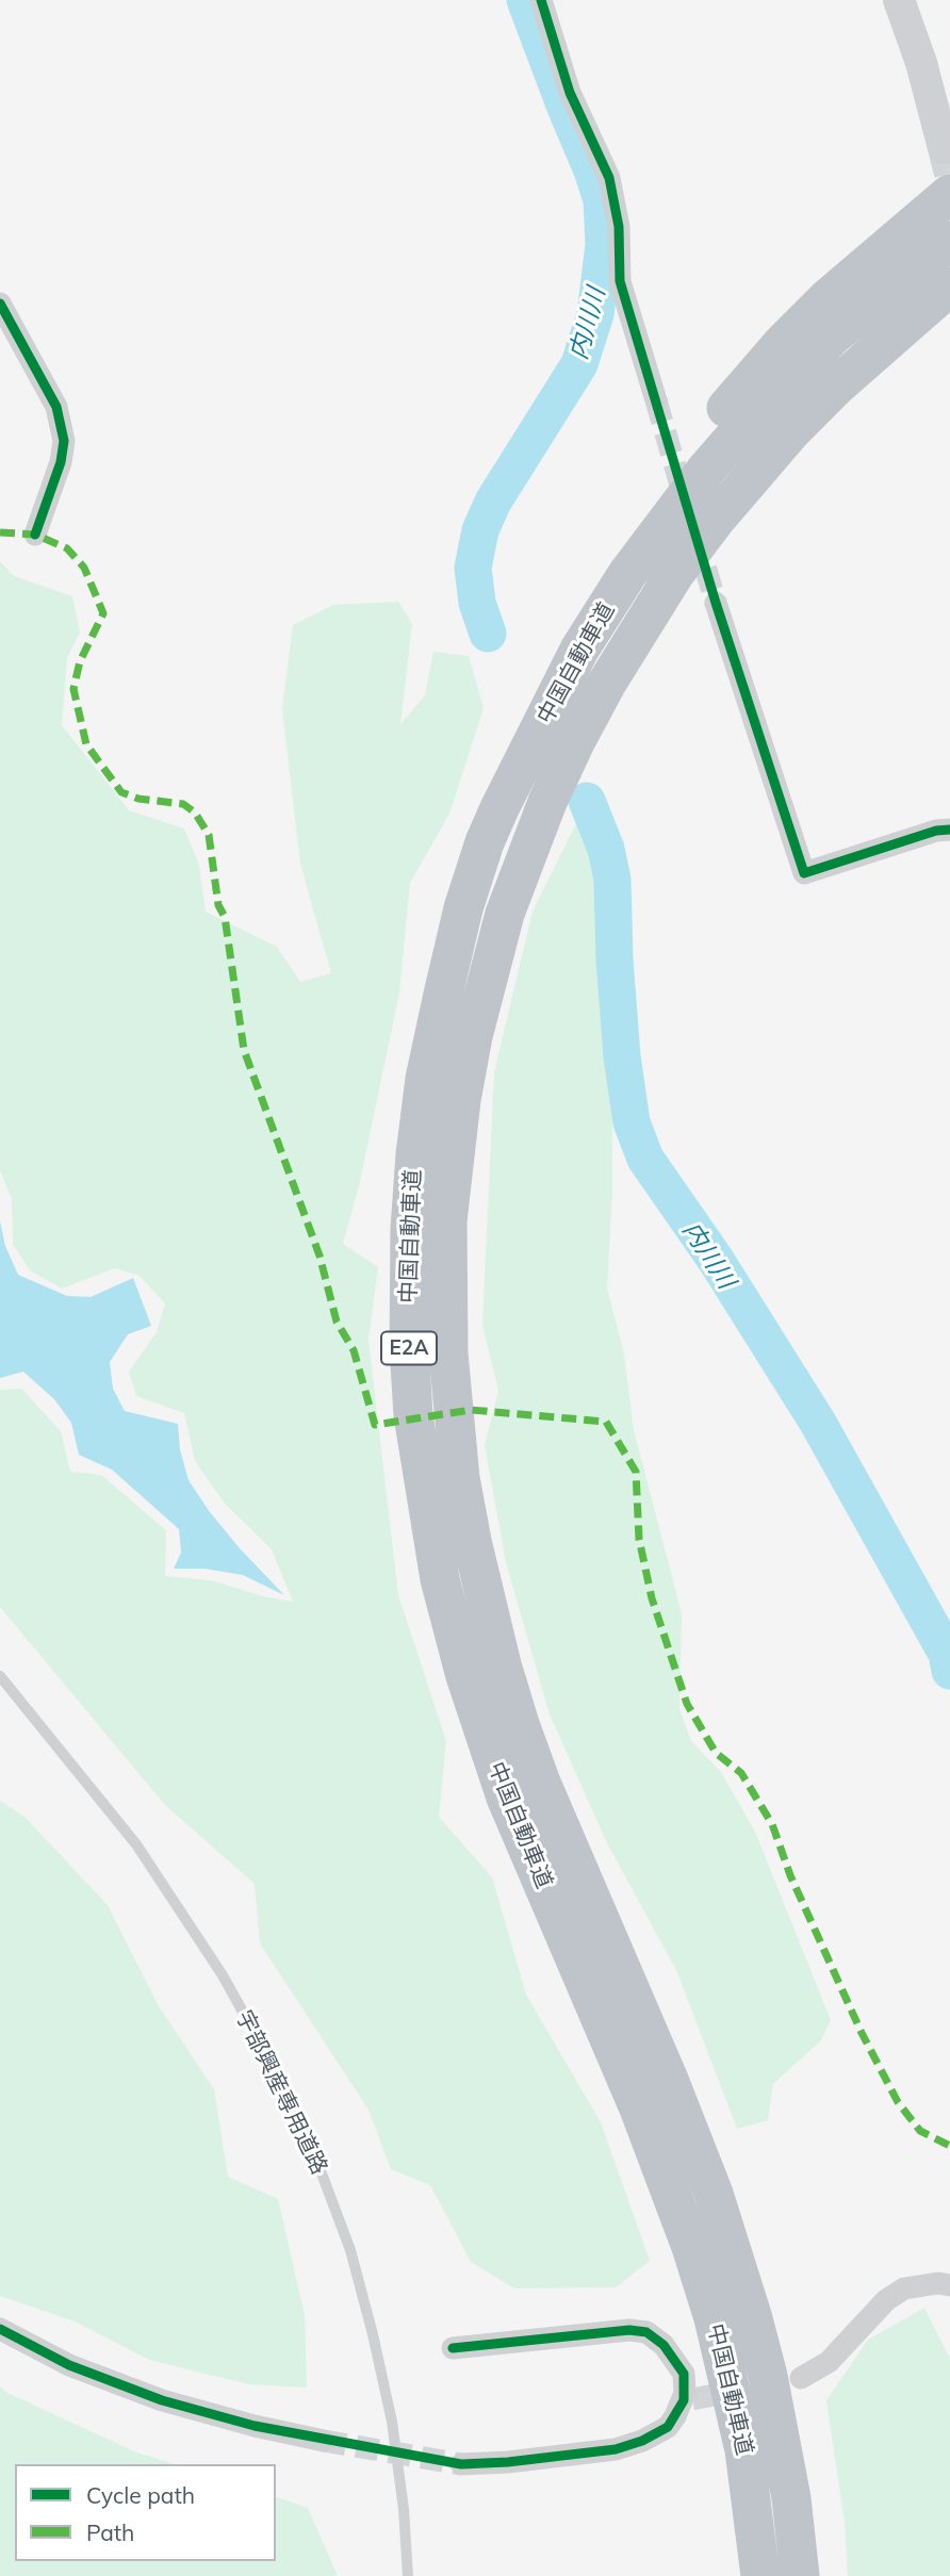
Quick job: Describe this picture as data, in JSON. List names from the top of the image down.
{
  "streets": {
    "highway": ["中国自動車道", "E2A"],
    "lane": ["宇部興産専用道路"]
  },
  "water": ["内川川"],
  "legend": ["Cycle path", "Path"]
}
